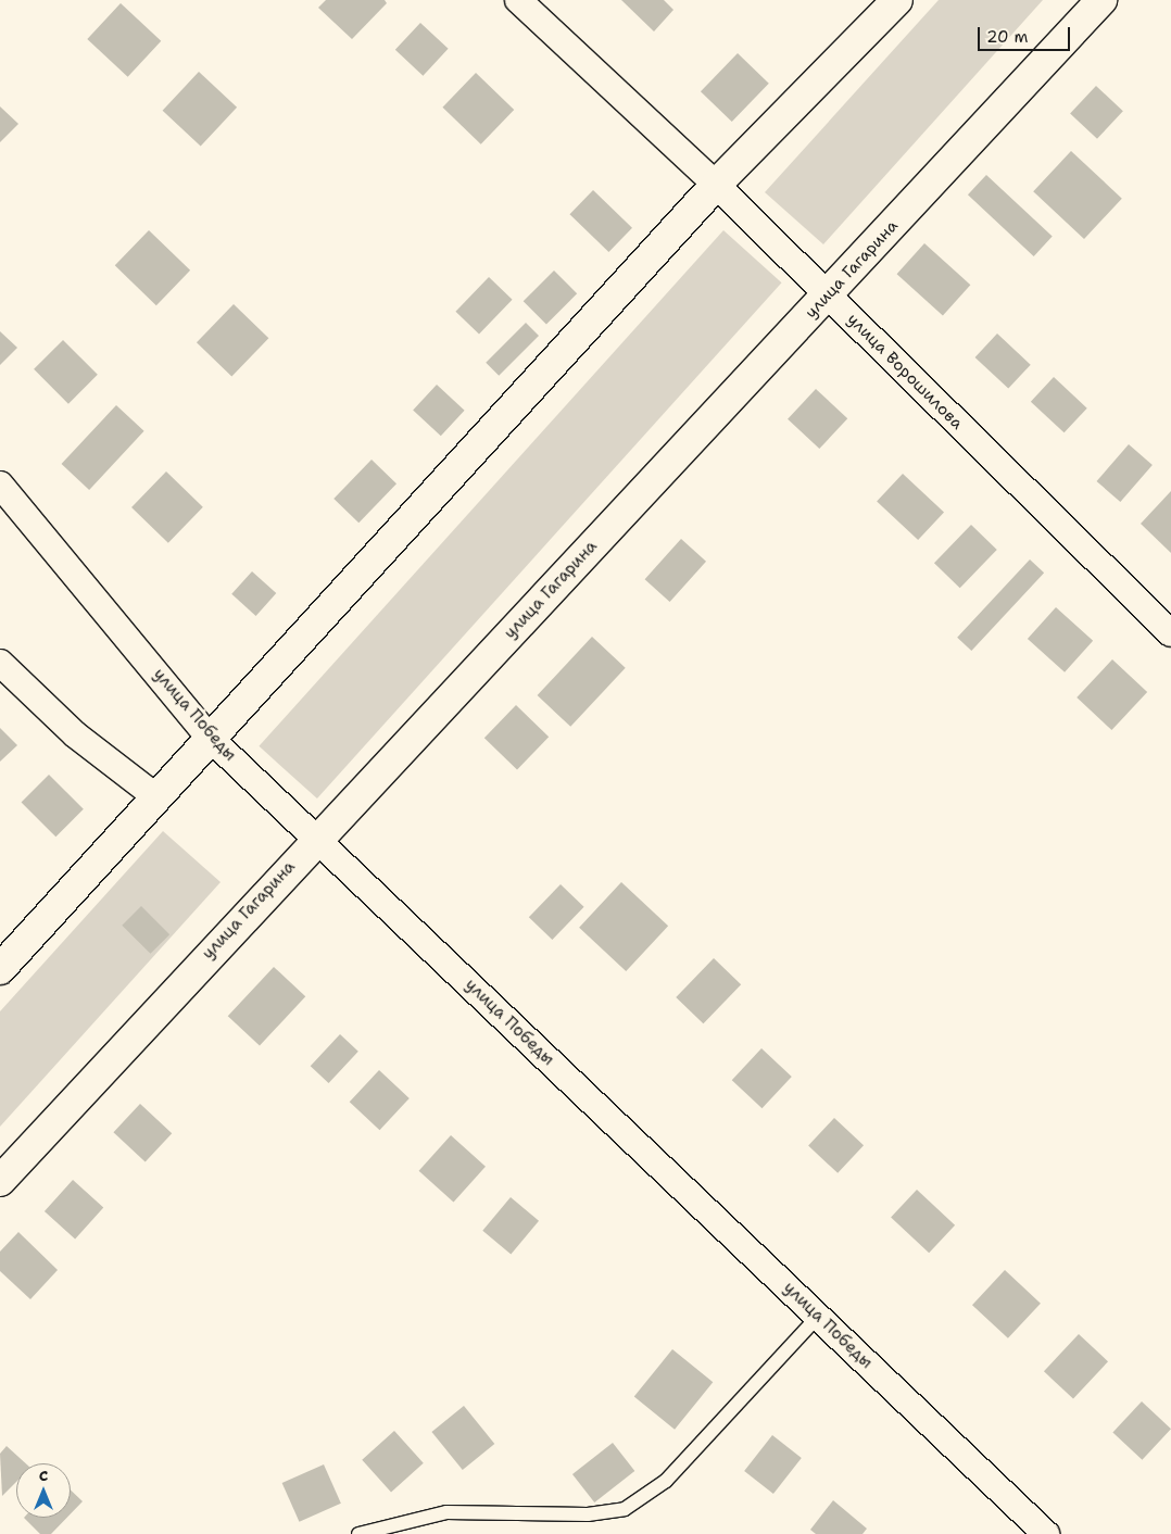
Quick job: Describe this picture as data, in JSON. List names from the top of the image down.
{
  "streets": {
    "street": ["улица Гагарина", "улица Ворошилова", "улица Победы"]
  },
  "crossings": [
    ["улица Гагарина", "улица Ворошилова"],
    ["улица Гагарина", "улица Победы"]
  ],
  "scale_bar": "20 m",
  "north": "top"
}
